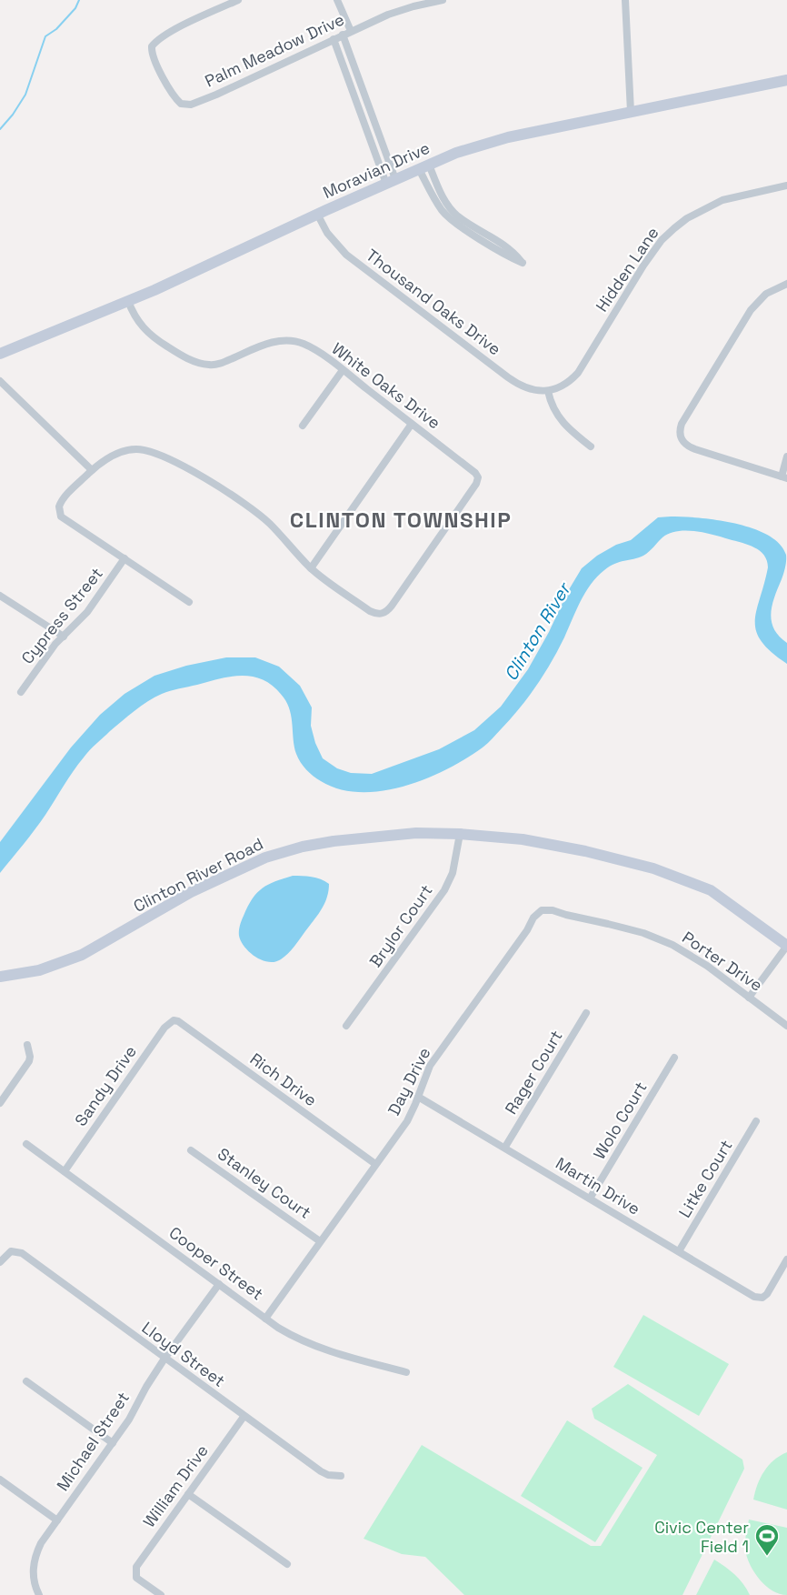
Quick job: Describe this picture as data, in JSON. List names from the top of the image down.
{
  "streets": {
    "street": [
      "Palm Meadow Drive",
      "Moravian Drive",
      "Hidden Lane",
      "Thousand Oaks Drive",
      "White Oaks Drive",
      "Cypress Street",
      "Clinton River Road",
      "Brylor Court",
      "Porter Drive",
      "Rager Court",
      "Rich Drive",
      "Day Drive",
      "Sandy Drive",
      "Wolo Court",
      "Litke Court",
      "Stanley Court",
      "Martin Drive",
      "Cooper Street",
      "Lloyd Street",
      "Michael Street",
      "William Drive"
    ]
  },
  "crossings": [
    ["Moravian Drive", "Thousand Oaks Drive"],
    ["Moravian Drive", "White Oaks Drive"],
    ["Hidden Lane", "Thousand Oaks Drive"],
    ["Clinton River Road", "Brylor Court"],
    ["Porter Drive", "Day Drive"],
    ["Rager Court", "Martin Drive"],
    ["Rich Drive", "Day Drive"],
    ["Rich Drive", "Sandy Drive"],
    ["Day Drive", "Stanley Court"],
    ["Day Drive", "Martin Drive"],
    ["Day Drive", "Cooper Street"],
    ["Sandy Drive", "Cooper Street"],
    ["Wolo Court", "Martin Drive"],
    ["Litke Court", "Martin Drive"],
    ["Cooper Street", "Michael Street"],
    ["Lloyd Street", "Michael Street"],
    ["Lloyd Street", "William Drive"]
  ],
  "districts": ["CLINTON TOWNSHIP"],
  "water": ["Clinton River"],
  "places": {
    "sports": ["Civic Center Field 1"]
  }
}
